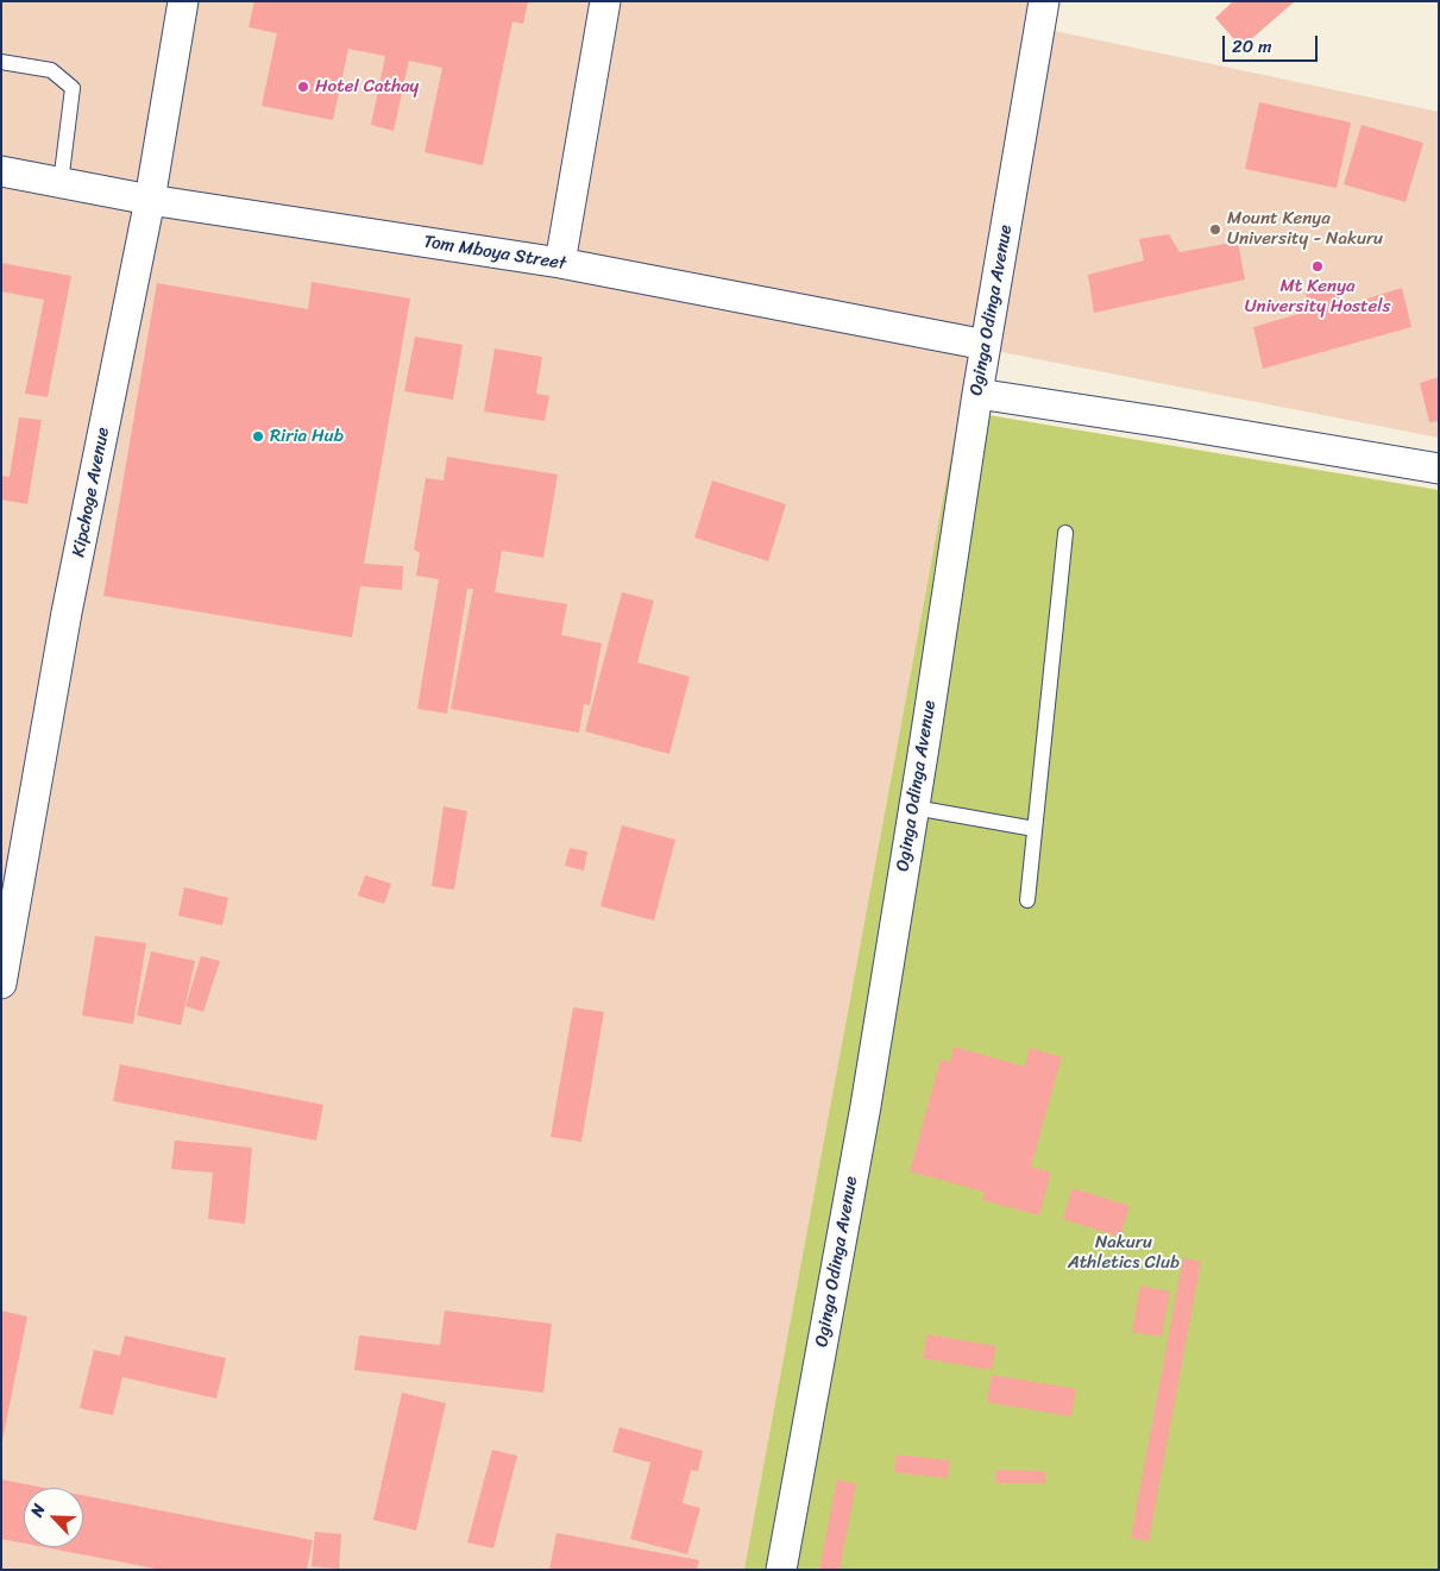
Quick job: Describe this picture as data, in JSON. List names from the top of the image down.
{
  "streets": {
    "street": ["Tom Mboya Street", "Oginga Odinga Avenue", "Kipchoge Avenue"]
  },
  "crossings": [
    ["Tom Mboya Street", "Oginga Odinga Avenue"],
    ["Tom Mboya Street", "Kipchoge Avenue"]
  ],
  "parks": ["Nakuru Athletics Club"],
  "places": [
    "Hotel Cathay",
    "Mount Kenya University - Nakuru",
    "Mt Kenya University Hostels",
    "Riria Hub"
  ],
  "scale_bar": "20 m",
  "north": "top left"
}
